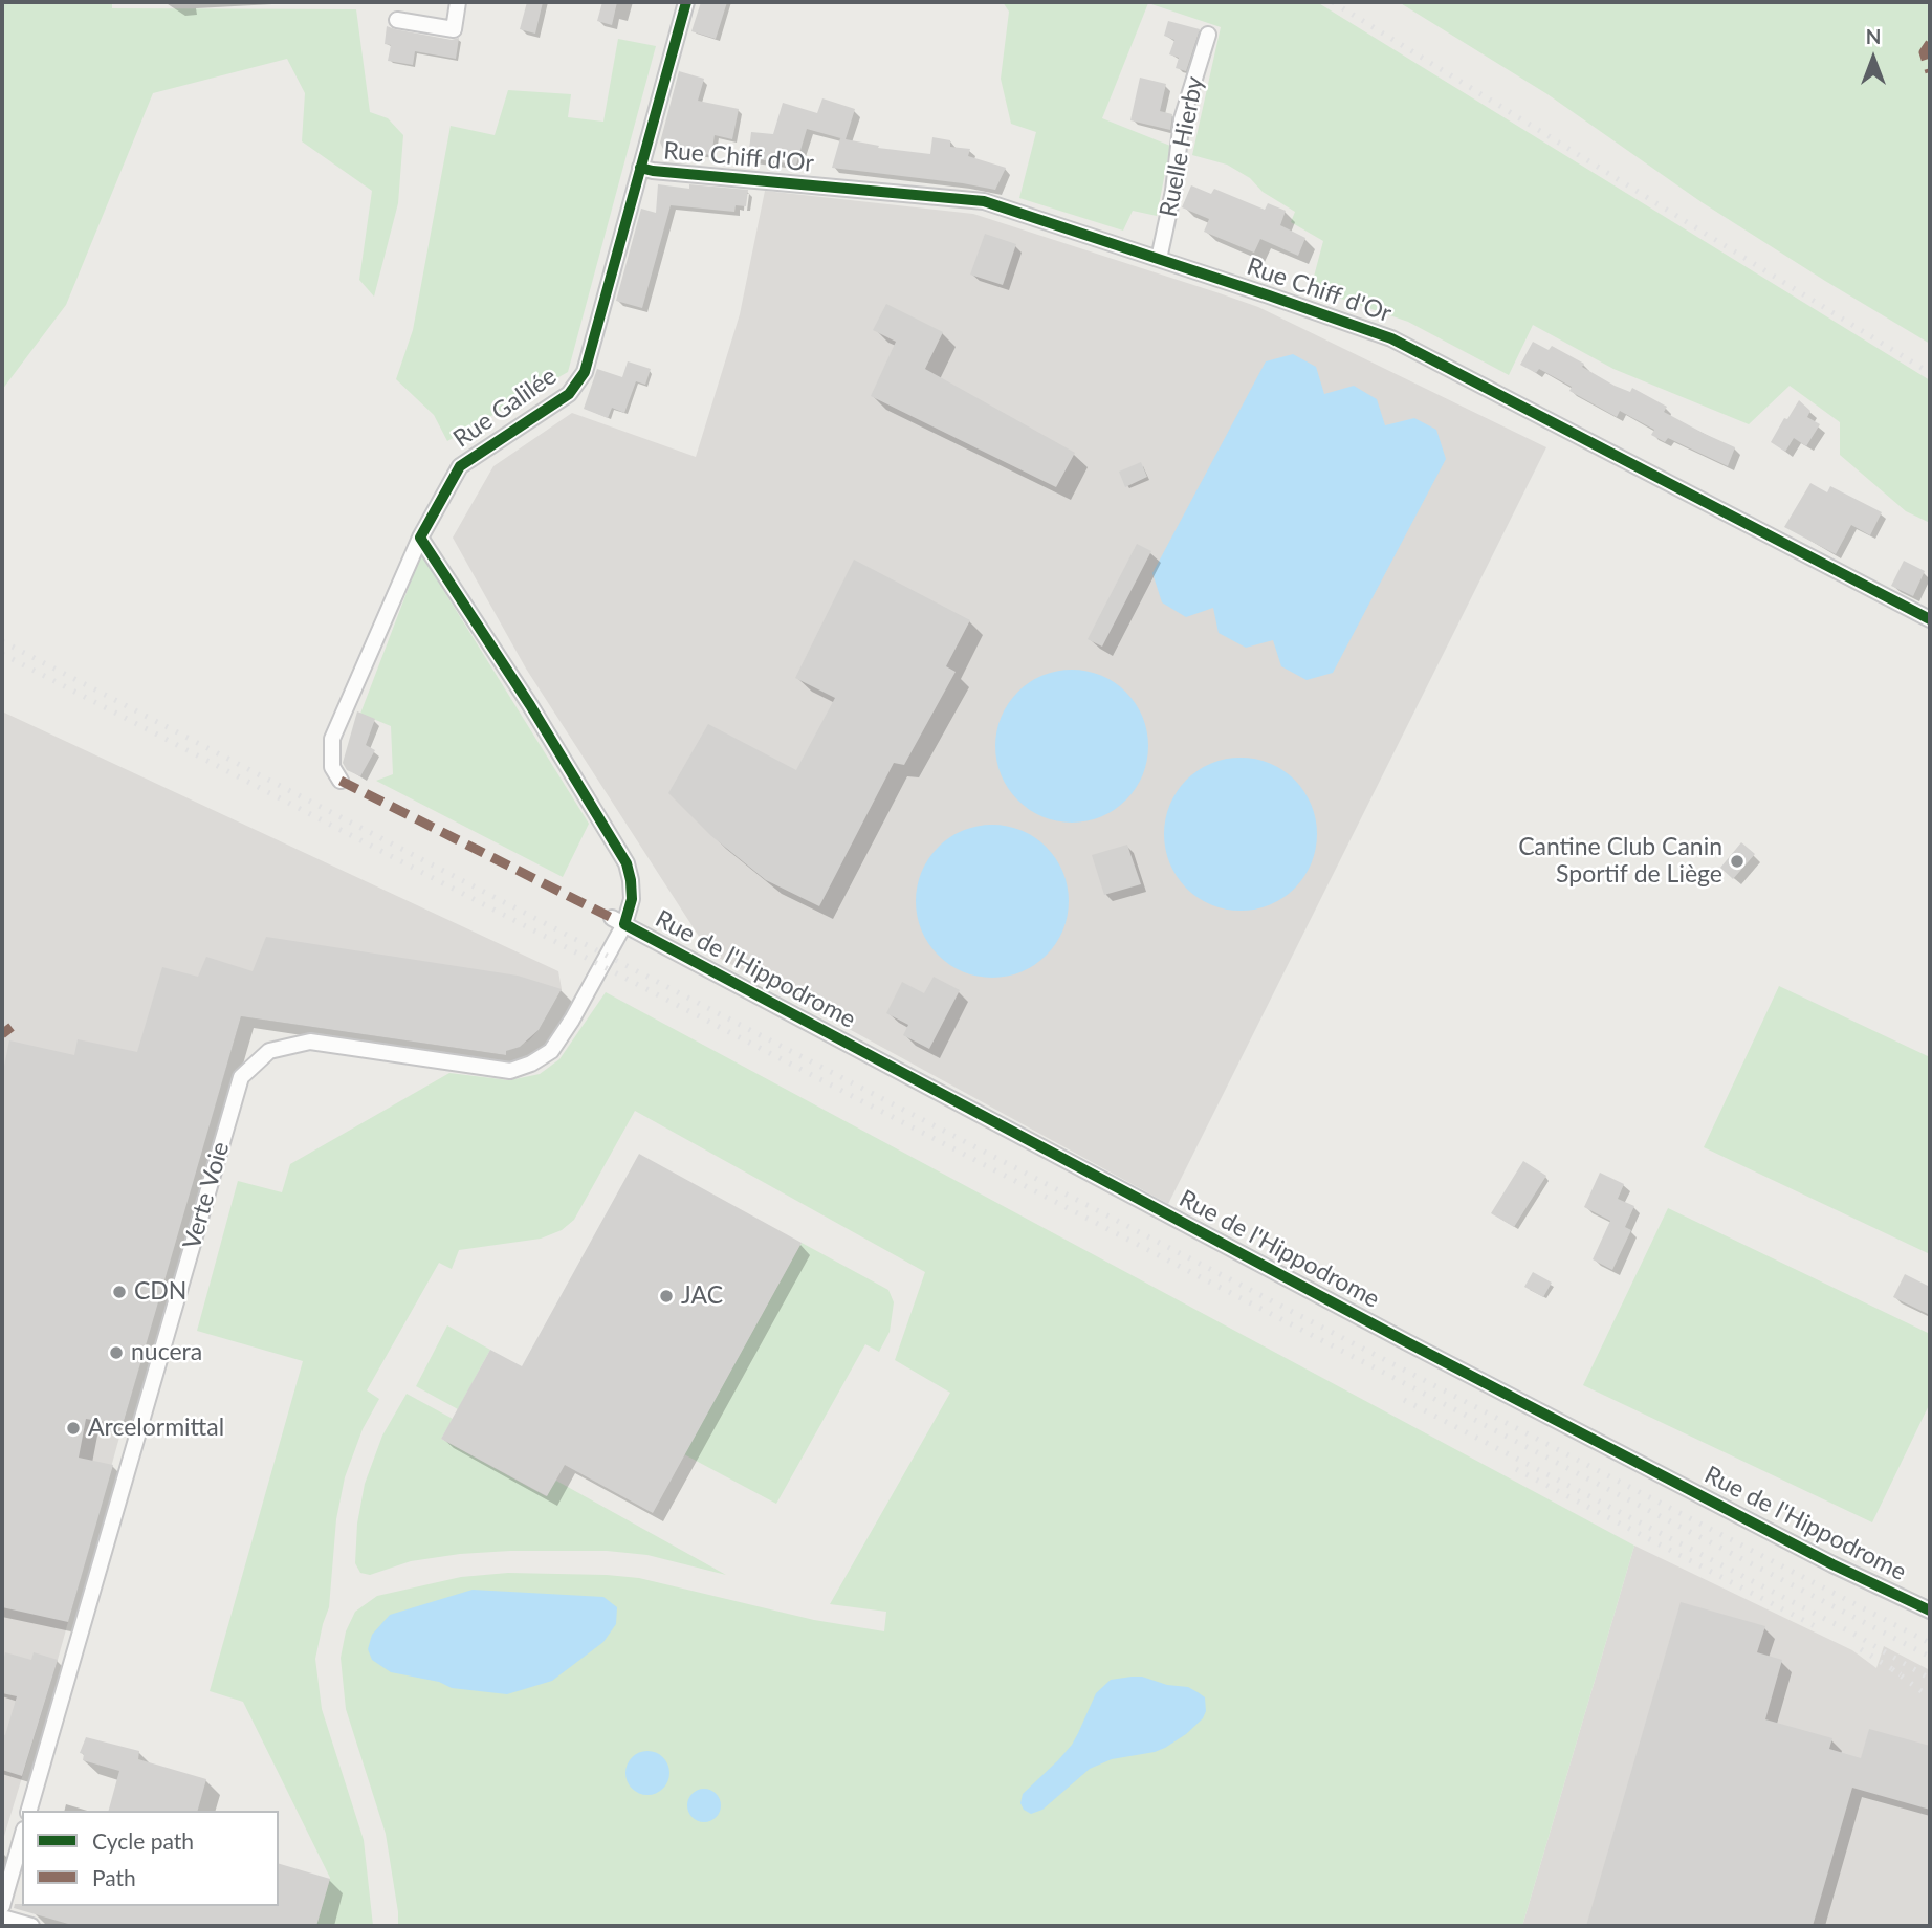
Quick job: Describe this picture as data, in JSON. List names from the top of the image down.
{
  "streets": {
    "street": [
      "Ruelle Hierby",
      "Rue Chiff d'Or",
      "Rue Galilée",
      "Rue de l'Hippodrome",
      "Verte Voie"
    ]
  },
  "crossings": [
    ["Ruelle Hierby", "Rue Chiff d'Or"],
    ["Rue Chiff d'Or", "Rue Galilée"],
    ["Rue de l'Hippodrome", "Verte Voie"]
  ],
  "places": [
    "Cantine Club Canin Sportif de Liège",
    "CDN",
    "JAC",
    "nucera",
    "Arcelormittal"
  ],
  "legend": ["Cycle path", "Path"],
  "north": "top"
}
